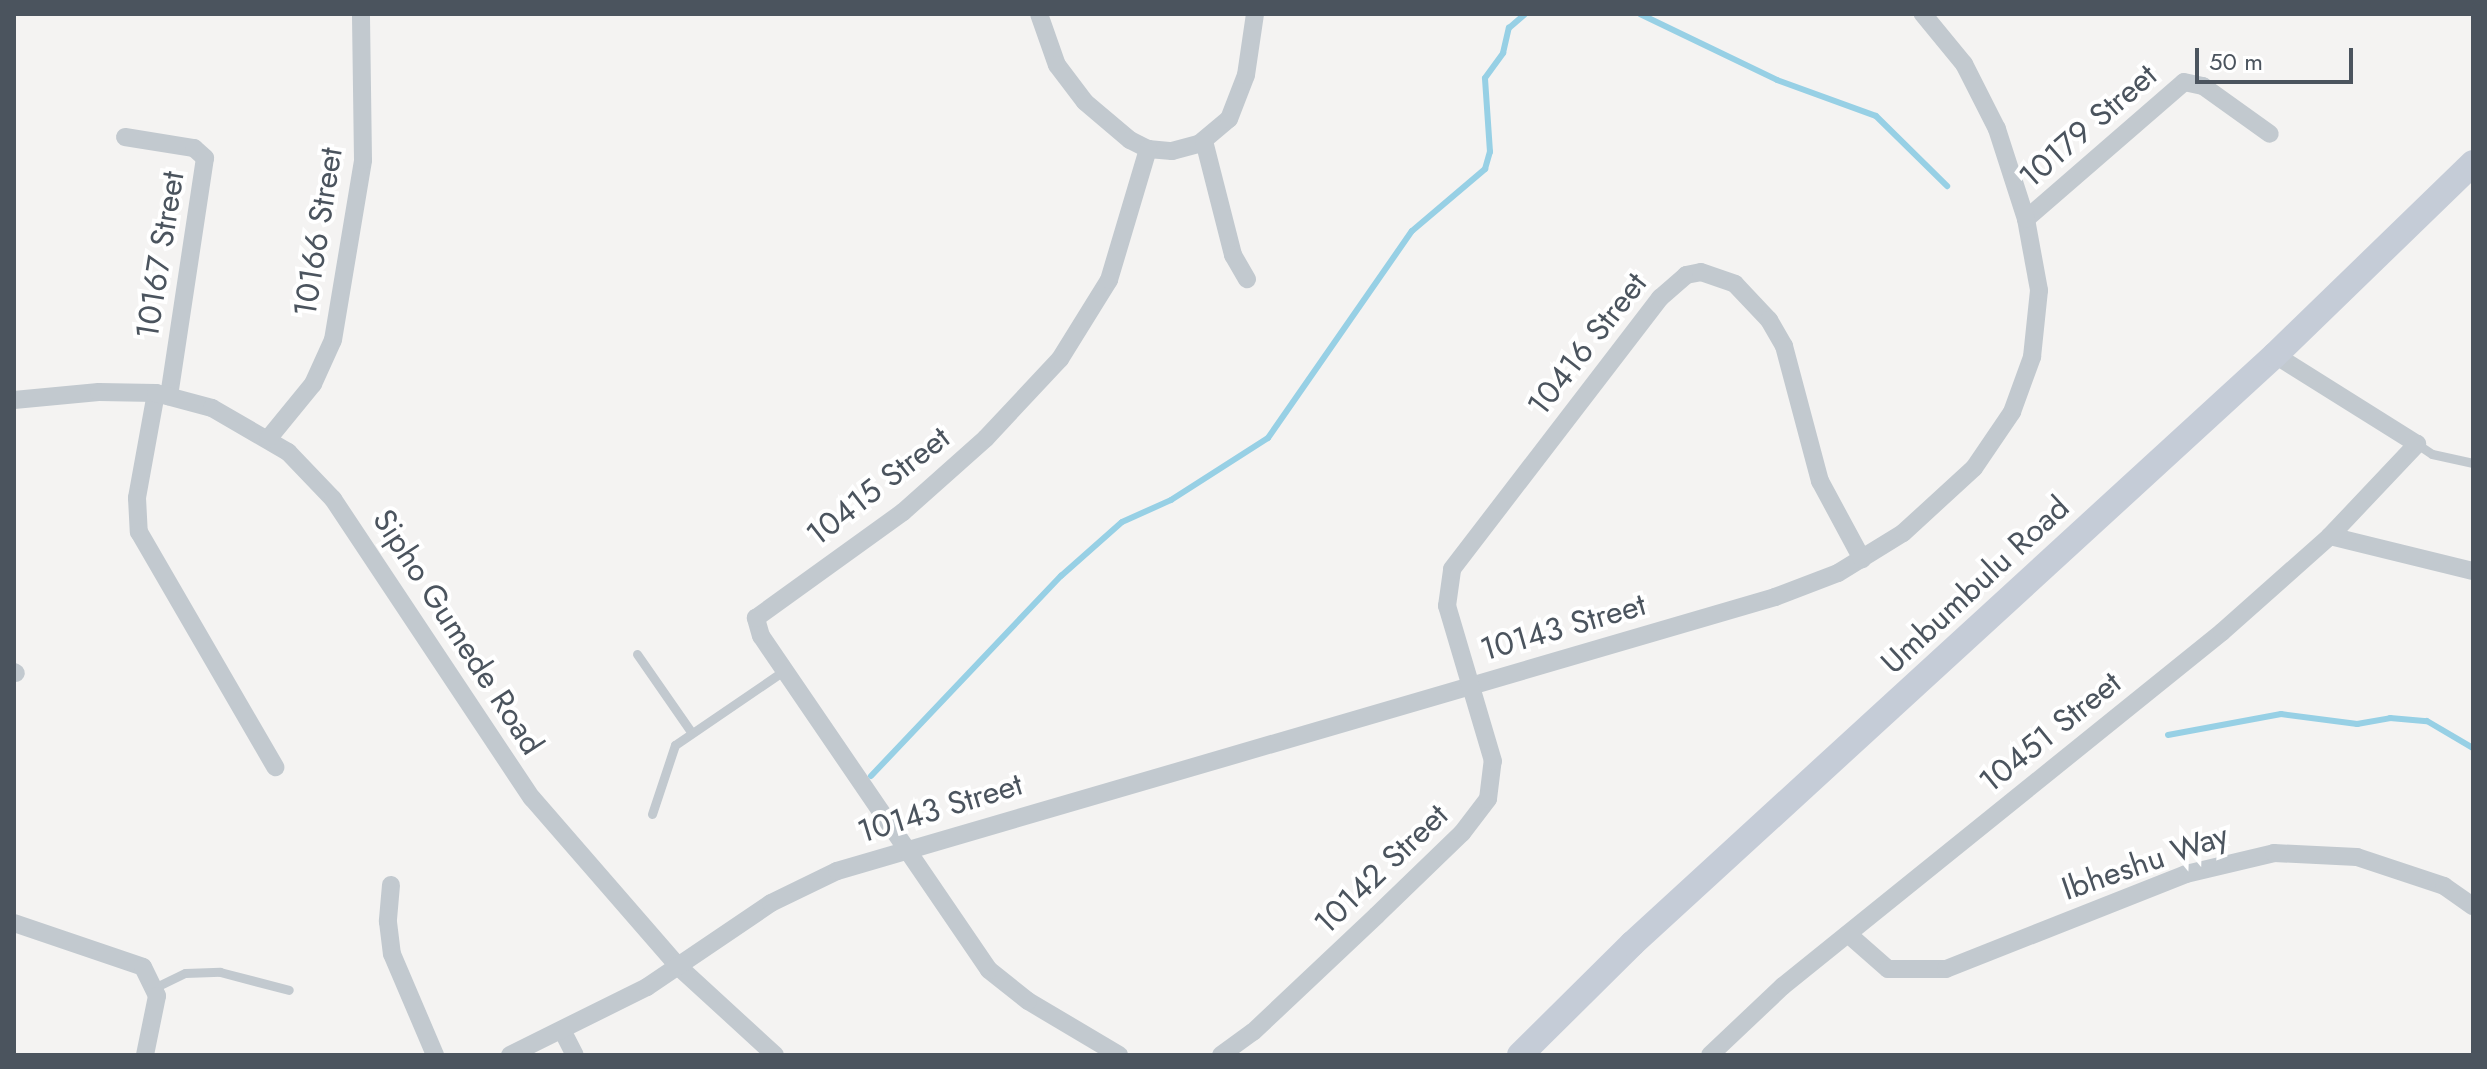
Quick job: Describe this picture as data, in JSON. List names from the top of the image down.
{
  "streets": {
    "main road": ["Umbumbulu Road"],
    "street": [
      "10179 Street",
      "10166 Street",
      "10167 Street",
      "10416 Street",
      "10415 Street",
      "10143 Street",
      "Sipho Gumede Road",
      "10451 Street",
      "Ibheshu Way",
      "10142 Street"
    ]
  },
  "crossings": [
    ["10179 Street", "10143 Street"],
    ["10166 Street", "Sipho Gumede Road"],
    ["10167 Street", "Sipho Gumede Road"],
    ["10416 Street", "10143 Street"],
    ["10416 Street", "10142 Street"],
    ["10415 Street", "10143 Street"],
    ["10143 Street", "Sipho Gumede Road"],
    ["10143 Street", "10142 Street"],
    ["10451 Street", "Ibheshu Way"]
  ],
  "scale_bar": "50 m"
}
